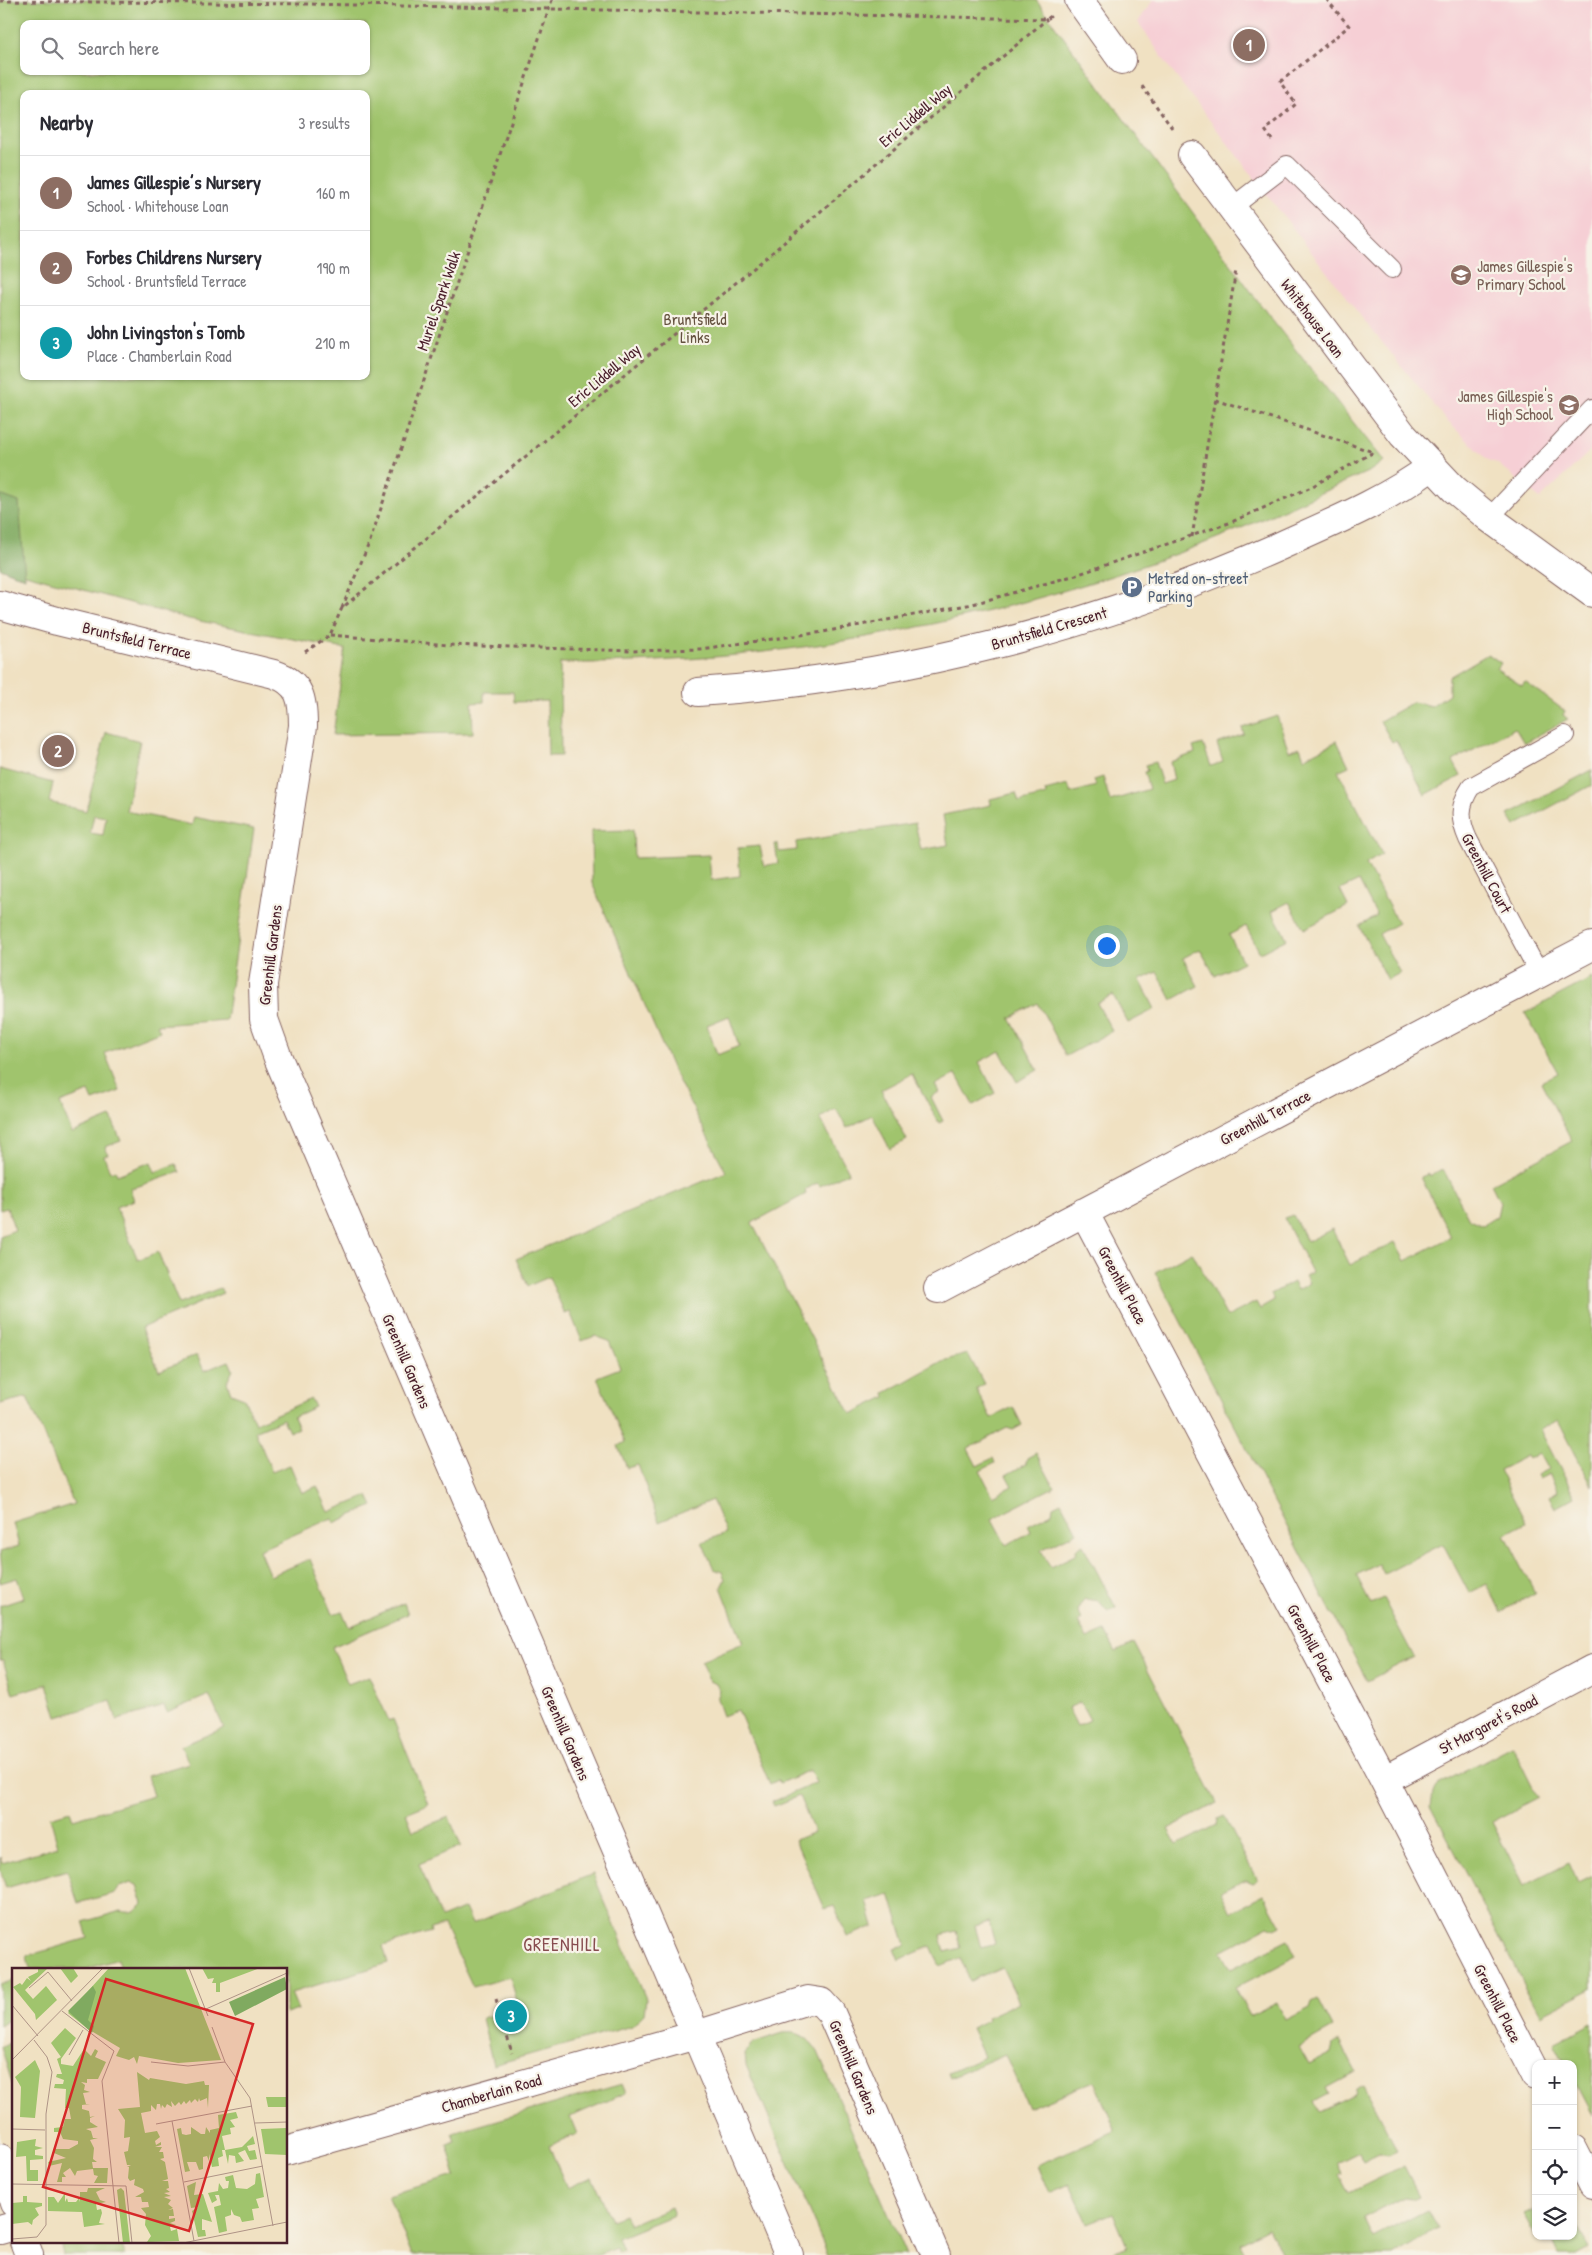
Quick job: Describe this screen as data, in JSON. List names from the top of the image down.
{
  "streets": {
    "street": [
      "Whitehouse Loan",
      "Bruntsfield Crescent",
      "Bruntsfield Terrace",
      "Greenhill Gardens",
      "Greenhill Terrace",
      "Greenhill Place",
      "St Margaret's Road",
      "Chamberlain Road"
    ],
    "lane": ["Greenhill Court"],
    "path": ["Eric Liddell Way", "Muriel Spark Walk"]
  },
  "crossings": [
    ["Eric Liddell Way", "Muriel Spark Walk"],
    ["Whitehouse Loan", "Bruntsfield Crescent"],
    ["Bruntsfield Terrace", "Greenhill Gardens"],
    ["Greenhill Court", "Greenhill Terrace"],
    ["Greenhill Gardens", "Chamberlain Road"],
    ["Greenhill Terrace", "Greenhill Place"],
    ["Greenhill Place", "St Margaret's Road"]
  ],
  "districts": ["GREENHILL"],
  "parks": ["Bruntsfield Links"],
  "places": {
    "school or university": ["James Gillespie's Primary School", "James Gillespie's High School"],
    "parking": ["Metred on-street Parking"]
  },
  "page": {
    "search": "Search here",
    "pins": ["1", "2", "3"],
    "heading": ["Nearby", "3 results"],
    "list": [
      {
        "mark": "1",
        "name": "James Gillespie’s Nursery",
        "note": "School · Whitehouse Loan",
        "value": "160 m"
      },
      {
        "mark": "2",
        "name": "Forbes Childrens Nursery",
        "note": "School · Bruntsfield Terrace",
        "value": "190 m"
      },
      {
        "mark": "3",
        "name": "John Livingston's Tomb",
        "note": "Place · Chamberlain Road",
        "value": "210 m"
      }
    ],
    "map_buttons": ["+", "−"]
  }
}
